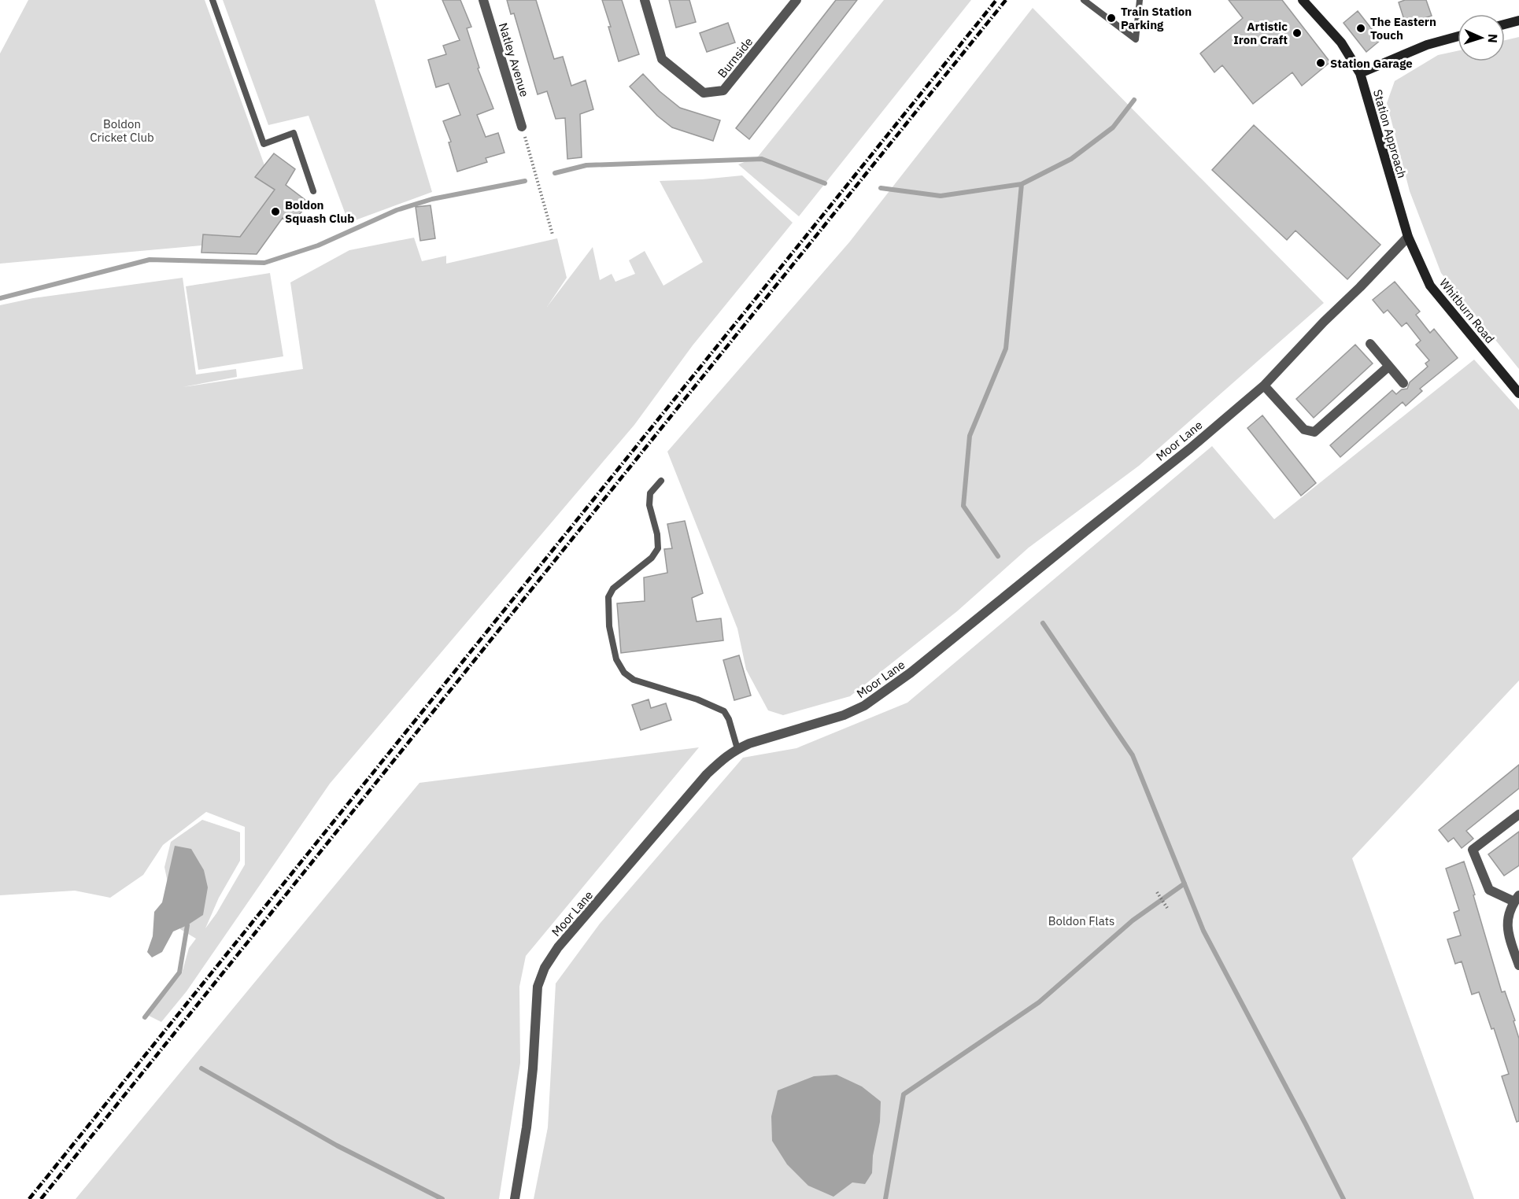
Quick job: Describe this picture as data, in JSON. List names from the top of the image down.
{
  "streets": {
    "main road": ["Station Approach", "Whitburn Road"],
    "street": ["Burnside", "Natley Avenue", "Moor Lane"]
  },
  "crossings": [
    ["Station Approach", "Whitburn Road"],
    ["Station Approach", "Moor Lane"],
    ["Whitburn Road", "Moor Lane"]
  ],
  "parks": ["Boldon Cricket Club", "Boldon Flats"],
  "places": [
    "Train Station Parking",
    "The Eastern Touch",
    "Artistic Iron Craft",
    "Station Garage",
    "Boldon Squash Club"
  ],
  "north": "right"
}
